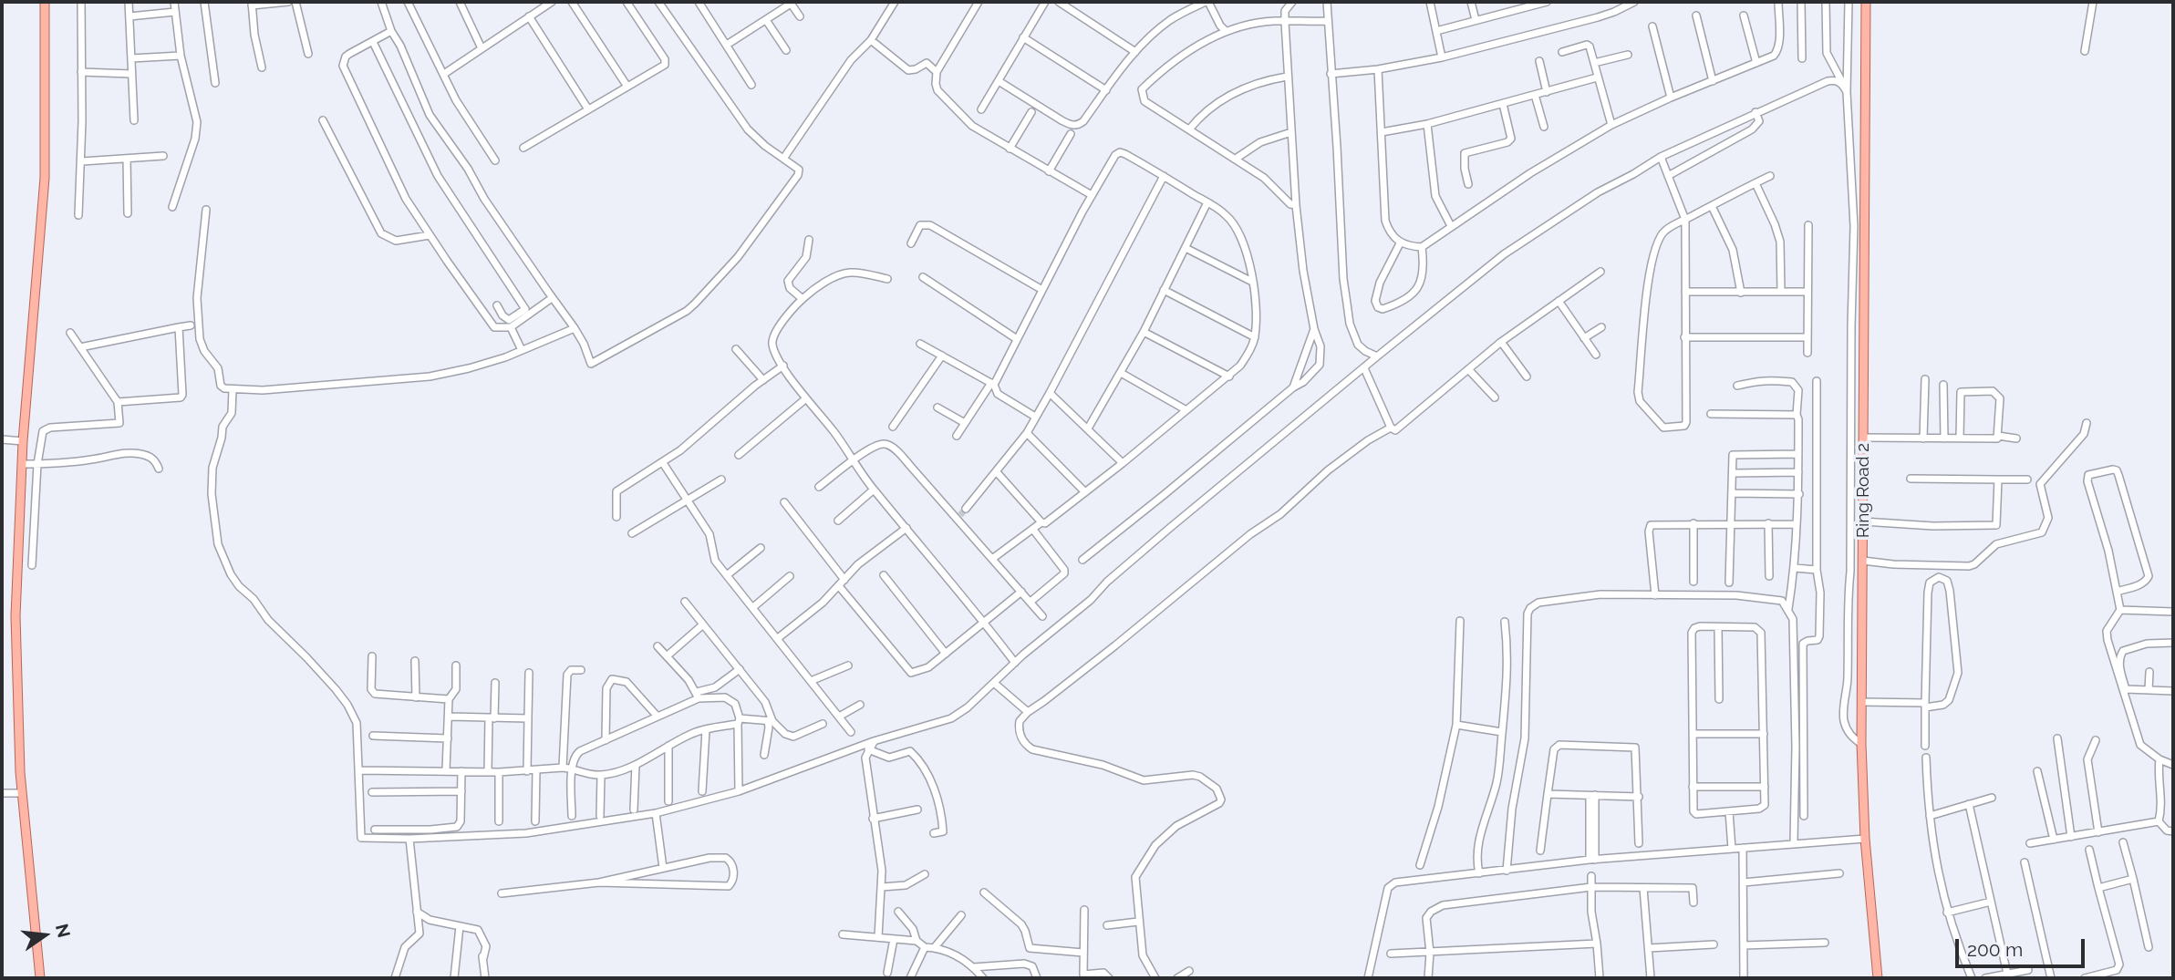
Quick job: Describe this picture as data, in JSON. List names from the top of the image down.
{
  "streets": {
    "main road": ["Ring Road 2"]
  },
  "scale_bar": "200 m",
  "north": "right"
}
